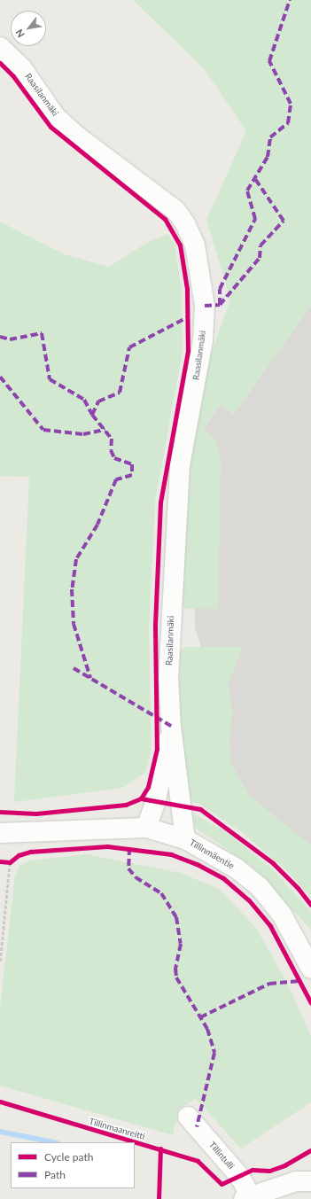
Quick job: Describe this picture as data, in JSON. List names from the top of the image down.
{
  "streets": {
    "street": ["Raasilanmäki", "Tillinmäentie", "Tillintulli"],
    "cycle path": ["Tillinmaanreitti"]
  },
  "crossings": [
    ["Raasilanmäki", "Tillinmäentie"]
  ],
  "legend": ["Cycle path", "Path"],
  "north": "bottom left"
}
